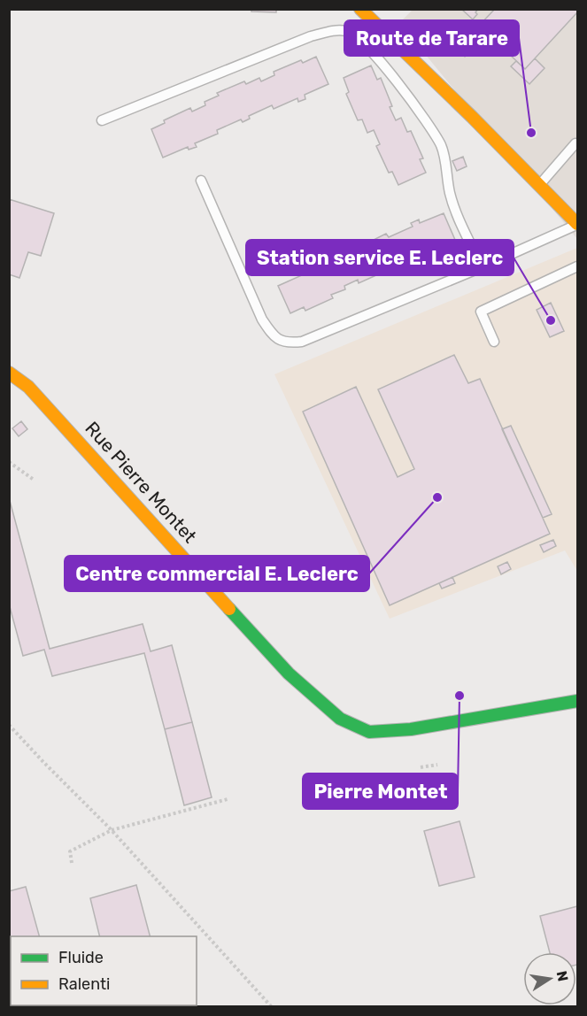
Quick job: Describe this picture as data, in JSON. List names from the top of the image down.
{
  "streets": {
    "street": ["Rue Pierre Montet"]
  },
  "places": [
    "Route de Tarare",
    "Station service E. Leclerc",
    "Centre commercial E. Leclerc",
    "Pierre Montet"
  ],
  "legend": ["Fluide", "Ralenti"],
  "north": "right"
}
